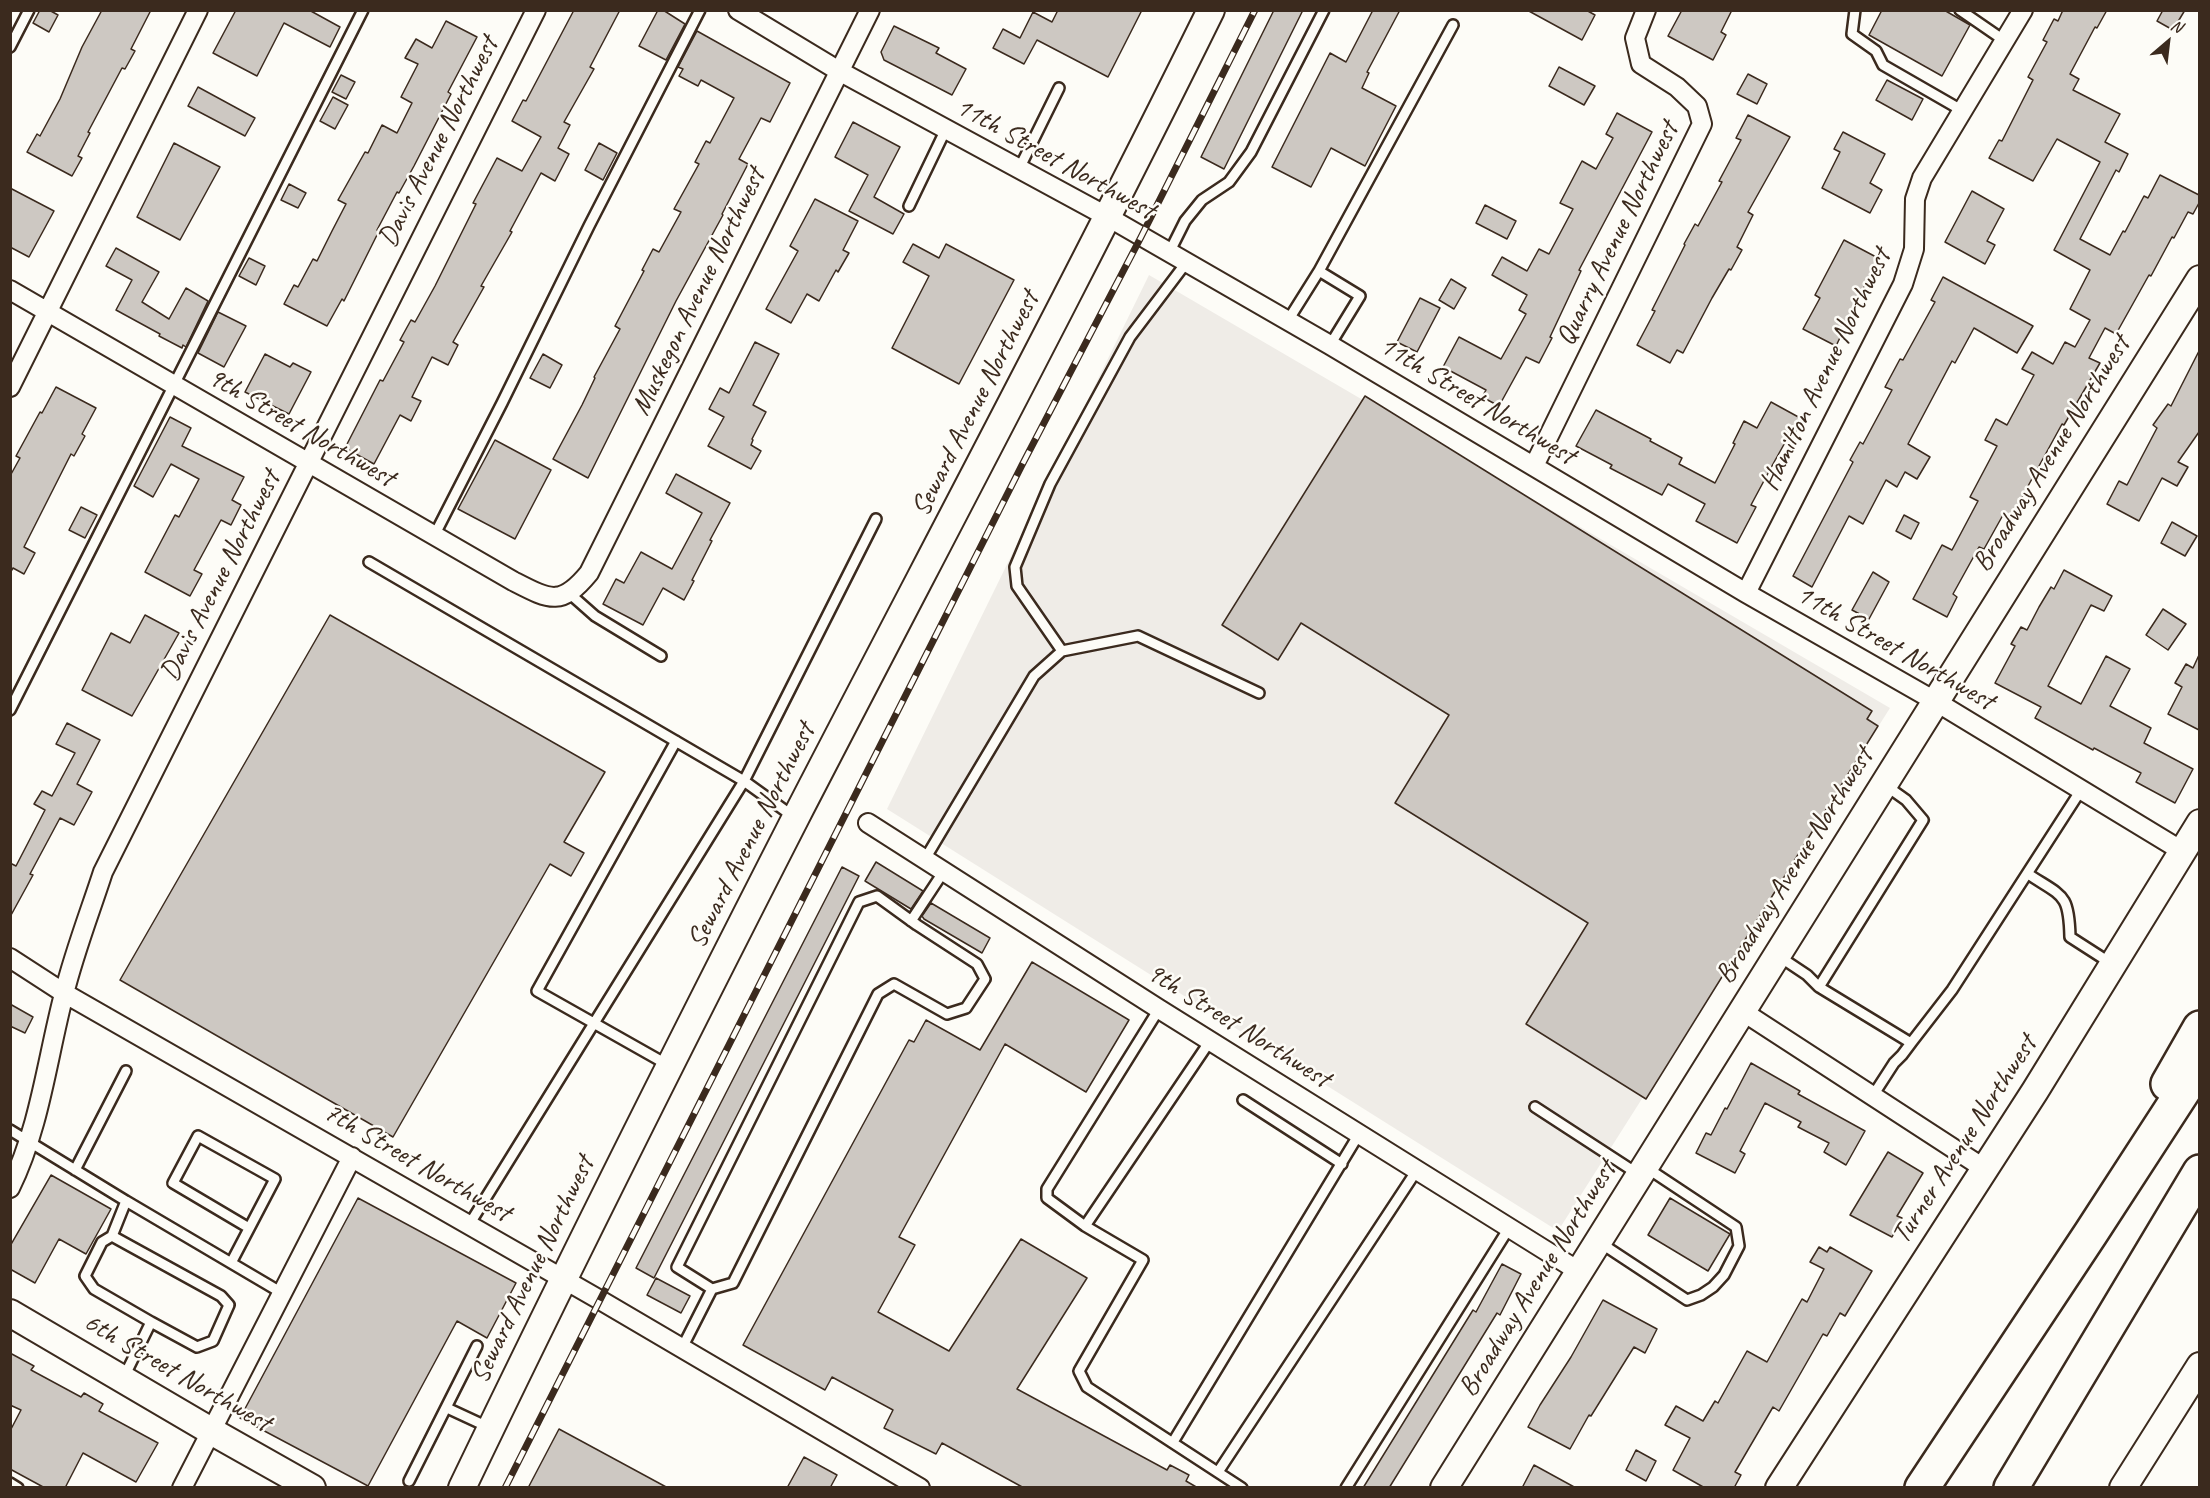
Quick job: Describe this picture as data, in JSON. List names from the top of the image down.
{
  "streets": {
    "street": [
      "Davis Avenue Northwest",
      "11th Street Northwest",
      "Quarry Avenue Northwest",
      "Muskegon Avenue Northwest",
      "Hamilton Avenue Northwest",
      "Seward Avenue Northwest",
      "9th Street Northwest",
      "Broadway Avenue Northwest",
      "Turner Avenue Northwest",
      "7th Street Northwest",
      "6th Street Northwest"
    ]
  },
  "crossings": [
    ["Davis Avenue Northwest", "9th Street Northwest"],
    ["Davis Avenue Northwest", "7th Street Northwest"],
    ["11th Street Northwest", "Quarry Avenue Northwest"],
    ["11th Street Northwest", "Muskegon Avenue Northwest"],
    ["11th Street Northwest", "Hamilton Avenue Northwest"],
    ["11th Street Northwest", "Seward Avenue Northwest"],
    ["11th Street Northwest", "Broadway Avenue Northwest"],
    ["11th Street Northwest", "Turner Avenue Northwest"],
    ["Muskegon Avenue Northwest", "9th Street Northwest"],
    ["Seward Avenue Northwest", "7th Street Northwest"],
    ["9th Street Northwest", "Broadway Avenue Northwest"]
  ],
  "north": "top right"
}
